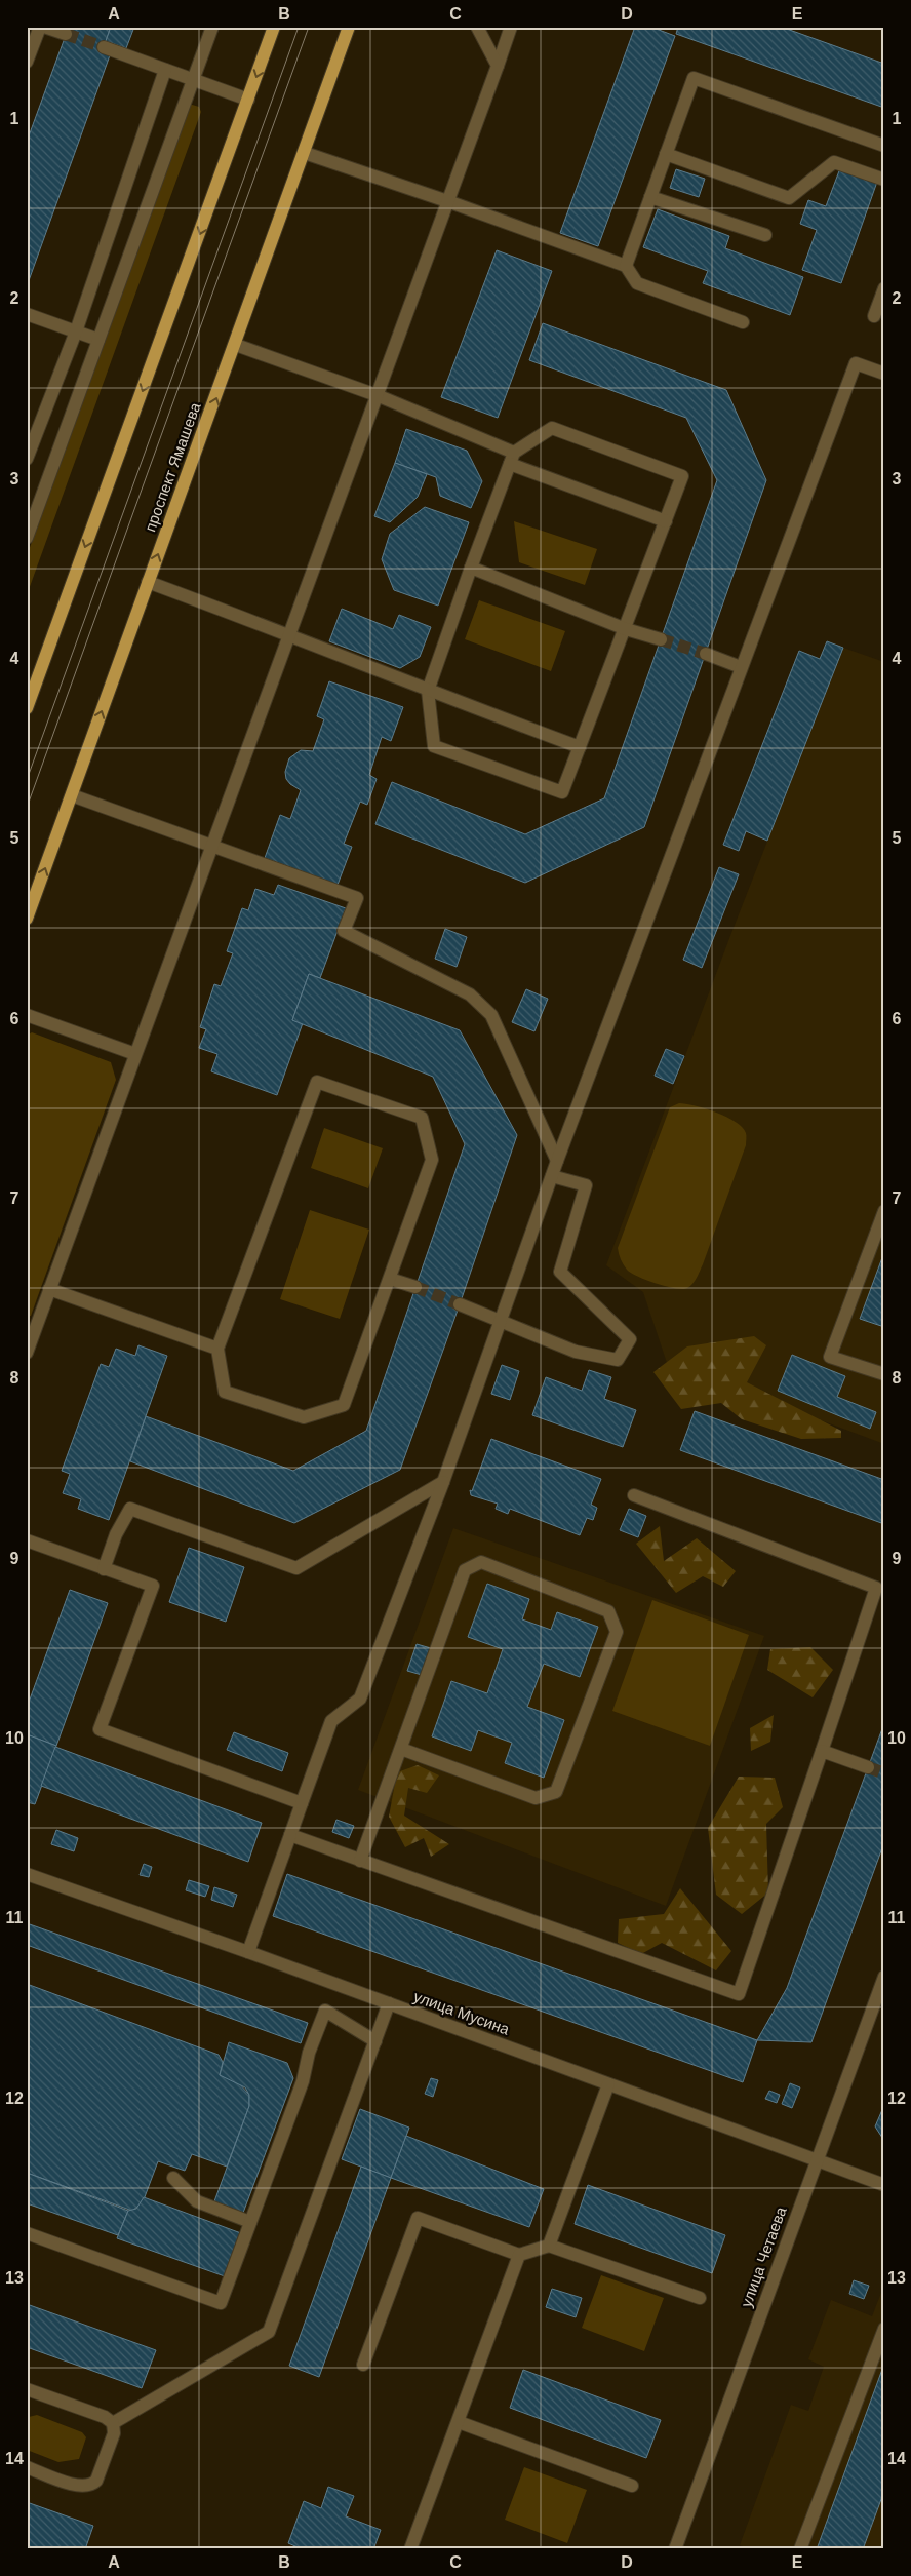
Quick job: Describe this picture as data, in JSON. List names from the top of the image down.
{
  "streets": {
    "main road": ["проспект Ямашева"],
    "street": ["улица Мусина", "улица Четаева"]
  },
  "crossings": [
    ["улица Мусина", "улица Четаева"]
  ],
  "grid": {
    "columns": [
      "A",
      "B",
      "C",
      "D",
      "E"
    ],
    "rows": [
      "1",
      "2",
      "3",
      "4",
      "5",
      "6",
      "7",
      "8",
      "9",
      "10",
      "11",
      "12",
      "13",
      "14"
    ]
  }
}
